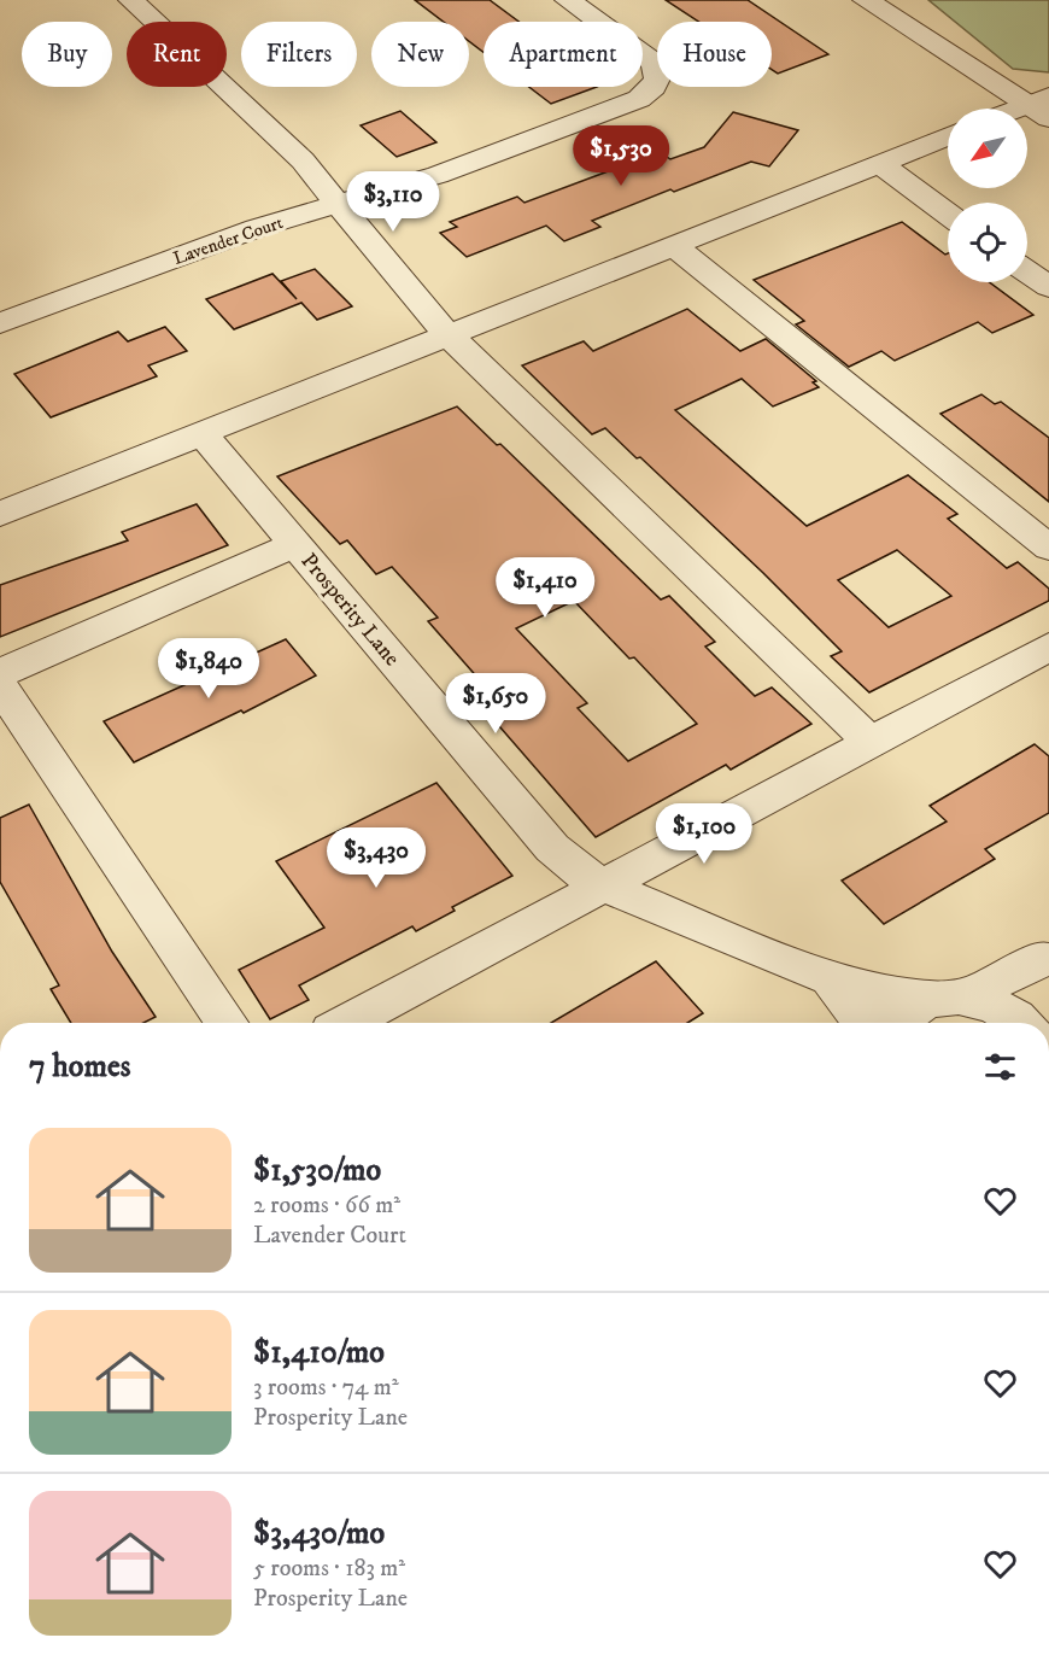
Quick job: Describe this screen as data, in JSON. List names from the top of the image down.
{
  "streets": {
    "street": ["Lavender Court", "Prosperity Lane"]
  },
  "north": "bottom left",
  "page": {
    "chip": [
      "Buy",
      "Rent",
      "Filters",
      "New",
      "Apartment",
      "House"
    ],
    "price": [
      "$1,530",
      "$3,110",
      "$1,410",
      "$1,840",
      "$1,650",
      "$1,100",
      "$3,430"
    ],
    "heading": "7 homes",
    "list": [
      {
        "name": "$1,530/mo",
        "note": "2 rooms · 66 m² · Lavender Court"
      },
      {
        "name": "$1,410/mo",
        "note": "3 rooms · 74 m² · Prosperity Lane"
      },
      {
        "name": "$3,430/mo",
        "note": "5 rooms · 183 m² · Prosperity Lane"
      }
    ]
  }
}
